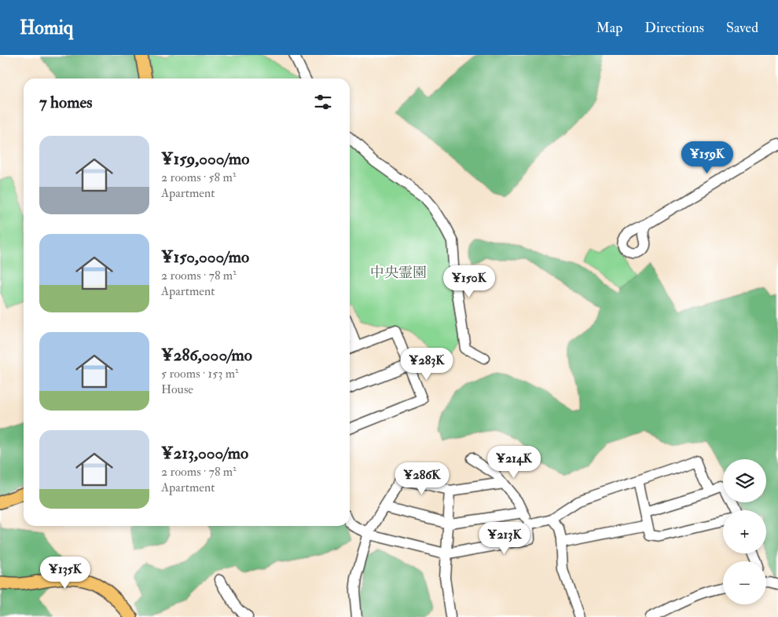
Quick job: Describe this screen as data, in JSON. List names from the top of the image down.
{
  "parks": ["中央霊園"],
  "page": {
    "header": "Homiq",
    "nav": ["Map", "Directions", "Saved"],
    "heading": "7 homes",
    "list": [
      {
        "name": "¥159,000/mo",
        "note": "2 rooms · 58 m² · Apartment"
      },
      {
        "name": "¥150,000/mo",
        "note": "2 rooms · 78 m² · Apartment"
      },
      {
        "name": "¥286,000/mo",
        "note": "5 rooms · 153 m² · House"
      },
      {
        "name": "¥213,000/mo",
        "note": "2 rooms · 78 m² · Apartment"
      }
    ],
    "price": [
      "¥159K",
      "¥150K",
      "¥283K",
      "¥214K",
      "¥286K",
      "¥213K",
      "¥135K"
    ],
    "map_buttons": ["+", "−"]
  }
}
